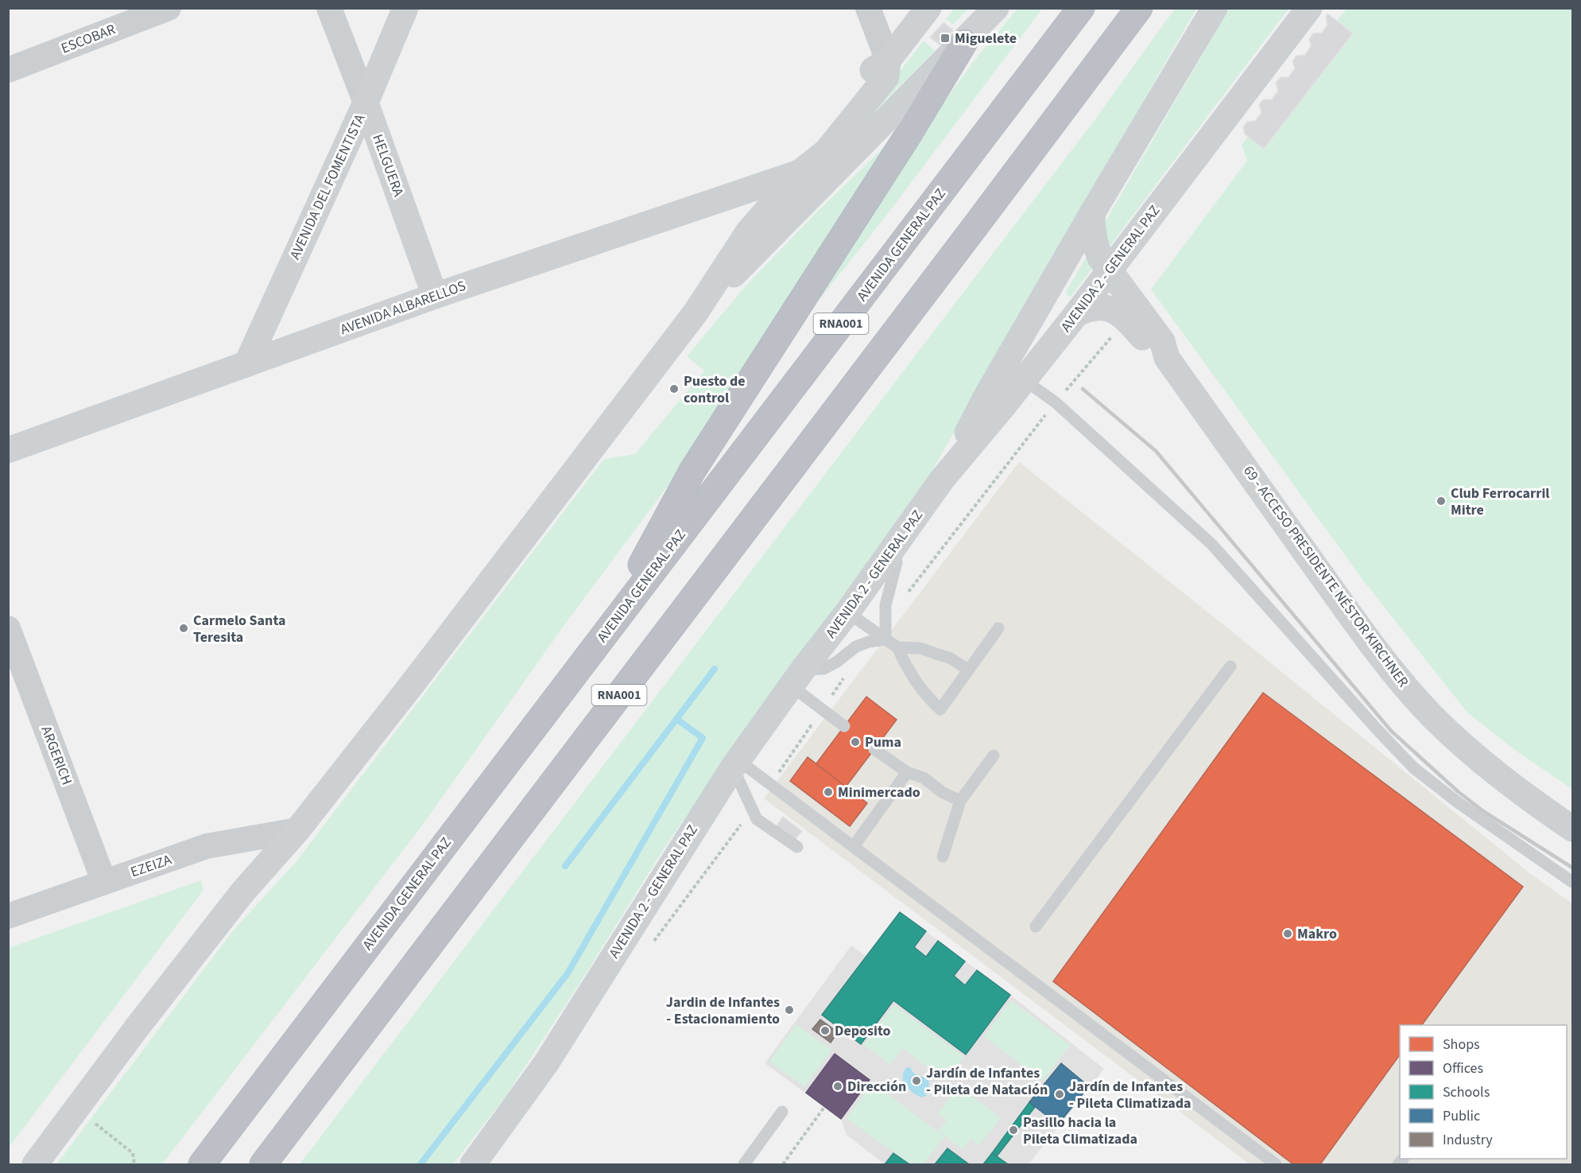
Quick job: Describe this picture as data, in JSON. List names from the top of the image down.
{
  "streets": {
    "highway": ["AVENIDA GENERAL PAZ", "RNA001"],
    "street": [
      "ESCOBAR",
      "HELGUERA",
      "AVENIDA DEL FOMENTISTA",
      "AVENIDA 2 - GENERAL PAZ",
      "AVENIDA ALBARELLOS",
      "69 - ACCESO PRESIDENTE NÉSTOR KIRCHNER",
      "ARGERICH",
      "EZEIZA"
    ]
  },
  "crossings": [
    ["HELGUERA", "AVENIDA DEL FOMENTISTA"],
    ["HELGUERA", "AVENIDA ALBARELLOS"],
    ["AVENIDA DEL FOMENTISTA", "AVENIDA ALBARELLOS"],
    ["AVENIDA 2 - GENERAL PAZ", "69 - ACCESO PRESIDENTE NÉSTOR KIRCHNER"],
    ["ARGERICH", "EZEIZA"]
  ],
  "places": {
    "transit": ["Miguelete"],
    "other": [
      "Puesto de control",
      "Club Ferrocarril Mitre",
      "Carmelo Santa Teresita",
      "Puma",
      "Minimercado",
      "Makro",
      "Jardin de Infantes - Estacionamiento",
      "Deposito",
      "Jardín de Infantes - Pileta de Natación",
      "Dirección",
      "Jardín de Infantes - Pileta Climatizada",
      "Pasillo hacia la Pileta Climatizada"
    ]
  },
  "legend": [
    "Shops",
    "Offices",
    "Schools",
    "Public",
    "Industry"
  ]
}
